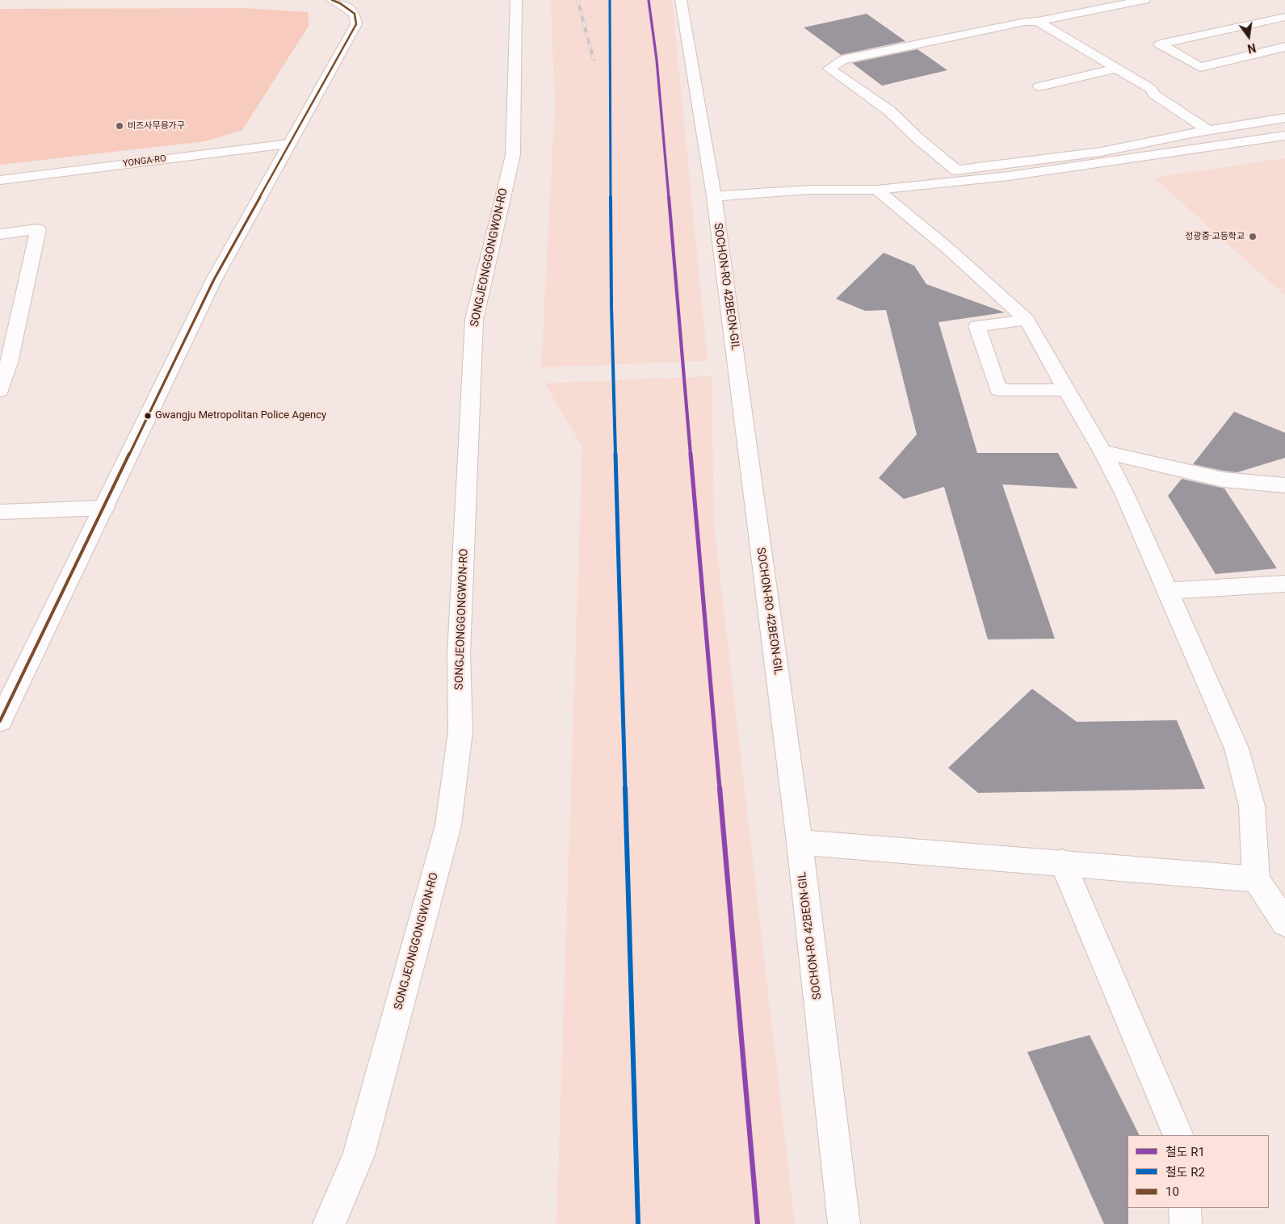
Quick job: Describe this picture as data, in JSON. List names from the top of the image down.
{
  "streets": {
    "street": ["YONGA-RO", "SONGJEONGGONGWON-RO", "SOCHON-RO 42BEON-GIL"]
  },
  "places": ["비즈사무용가구", "정광중·고등학교", "Gwangju Metropolitan Police Agency"],
  "lines": ["rail line R1", "rail line R2", "transit line 10"],
  "legend": ["철도 R1", "철도 R2", "10"],
  "north": "bottom"
}
